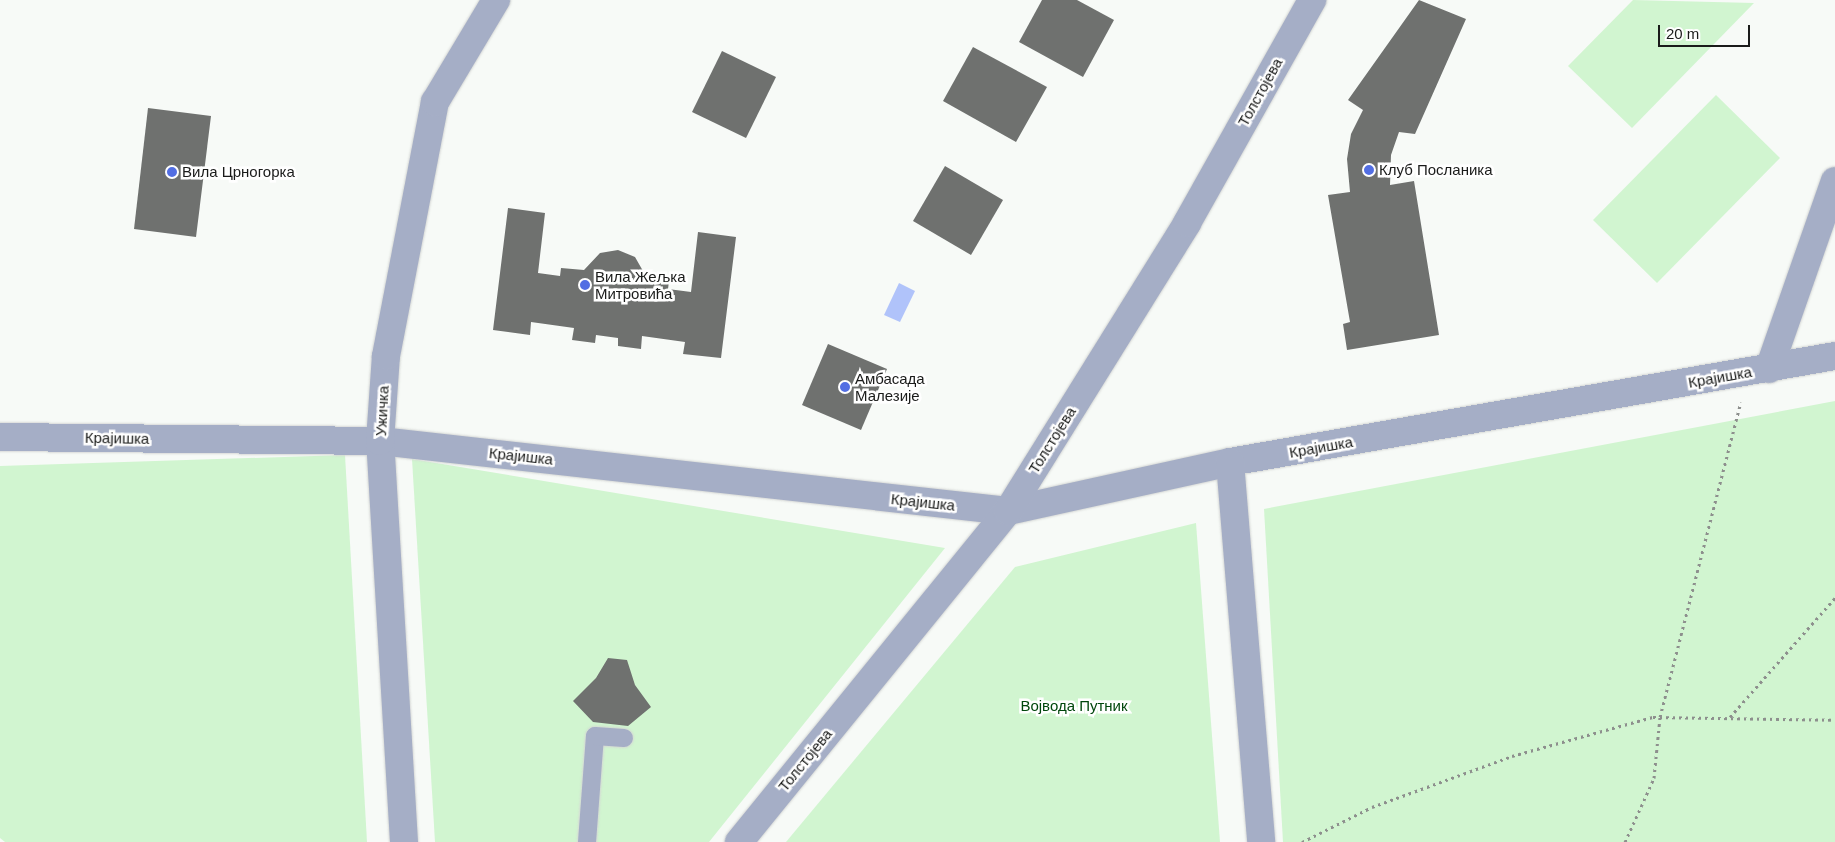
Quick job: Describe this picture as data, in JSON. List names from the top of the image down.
{
  "streets": {
    "street": ["Толстојева", "Крајишка", "Ужичка"]
  },
  "crossings": [
    ["Толстојева", "Крајишка"],
    ["Крајишка", "Ужичка"]
  ],
  "parks": ["Војвода Путник"],
  "places": [
    "Клуб Посланика",
    "Вила Црногорка",
    "Вила Жељка Митровића",
    "Амбасада Малезије"
  ],
  "scale_bar": "20 m"
}
